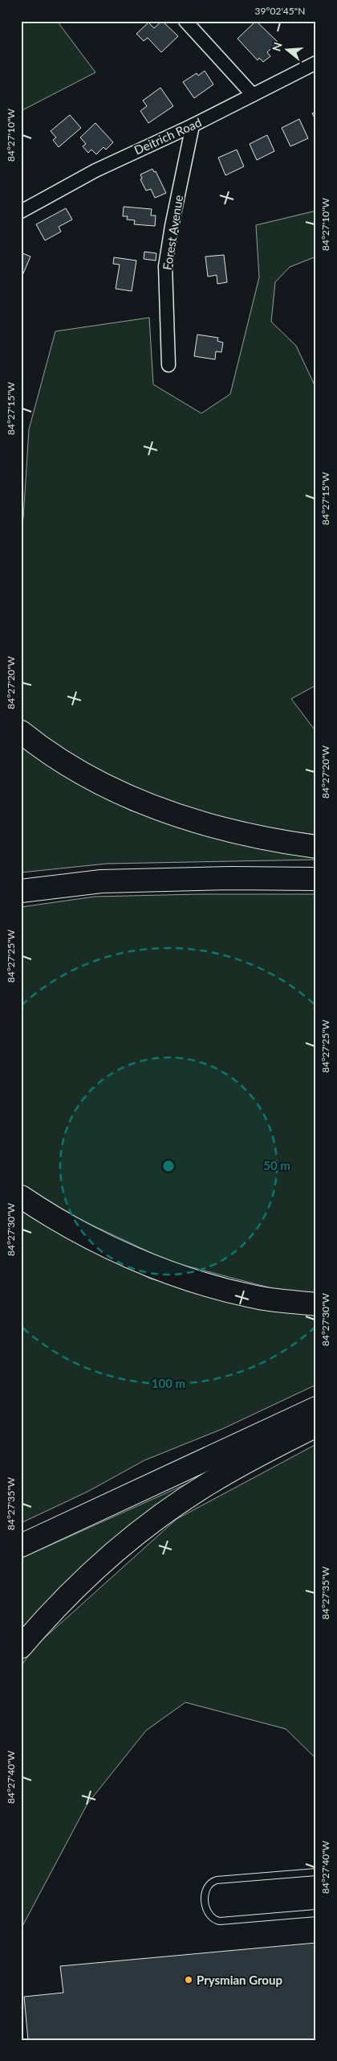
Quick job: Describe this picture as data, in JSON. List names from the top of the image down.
{
  "streets": {
    "street": ["Deitrich Road", "Forest Avenue"]
  },
  "crossings": [
    ["Deitrich Road", "Forest Avenue"]
  ],
  "places": ["Prysmian Group"],
  "north": "left",
  "coordinates": [
    "39°02'45\"N",
    "84°27'10\"W",
    "84°27'15\"W",
    "84°27'20\"W",
    "84°27'25\"W",
    "84°27'30\"W",
    "84°27'35\"W",
    "84°27'40\"W"
  ],
  "rings": ["50 m", "100 m"]
}
